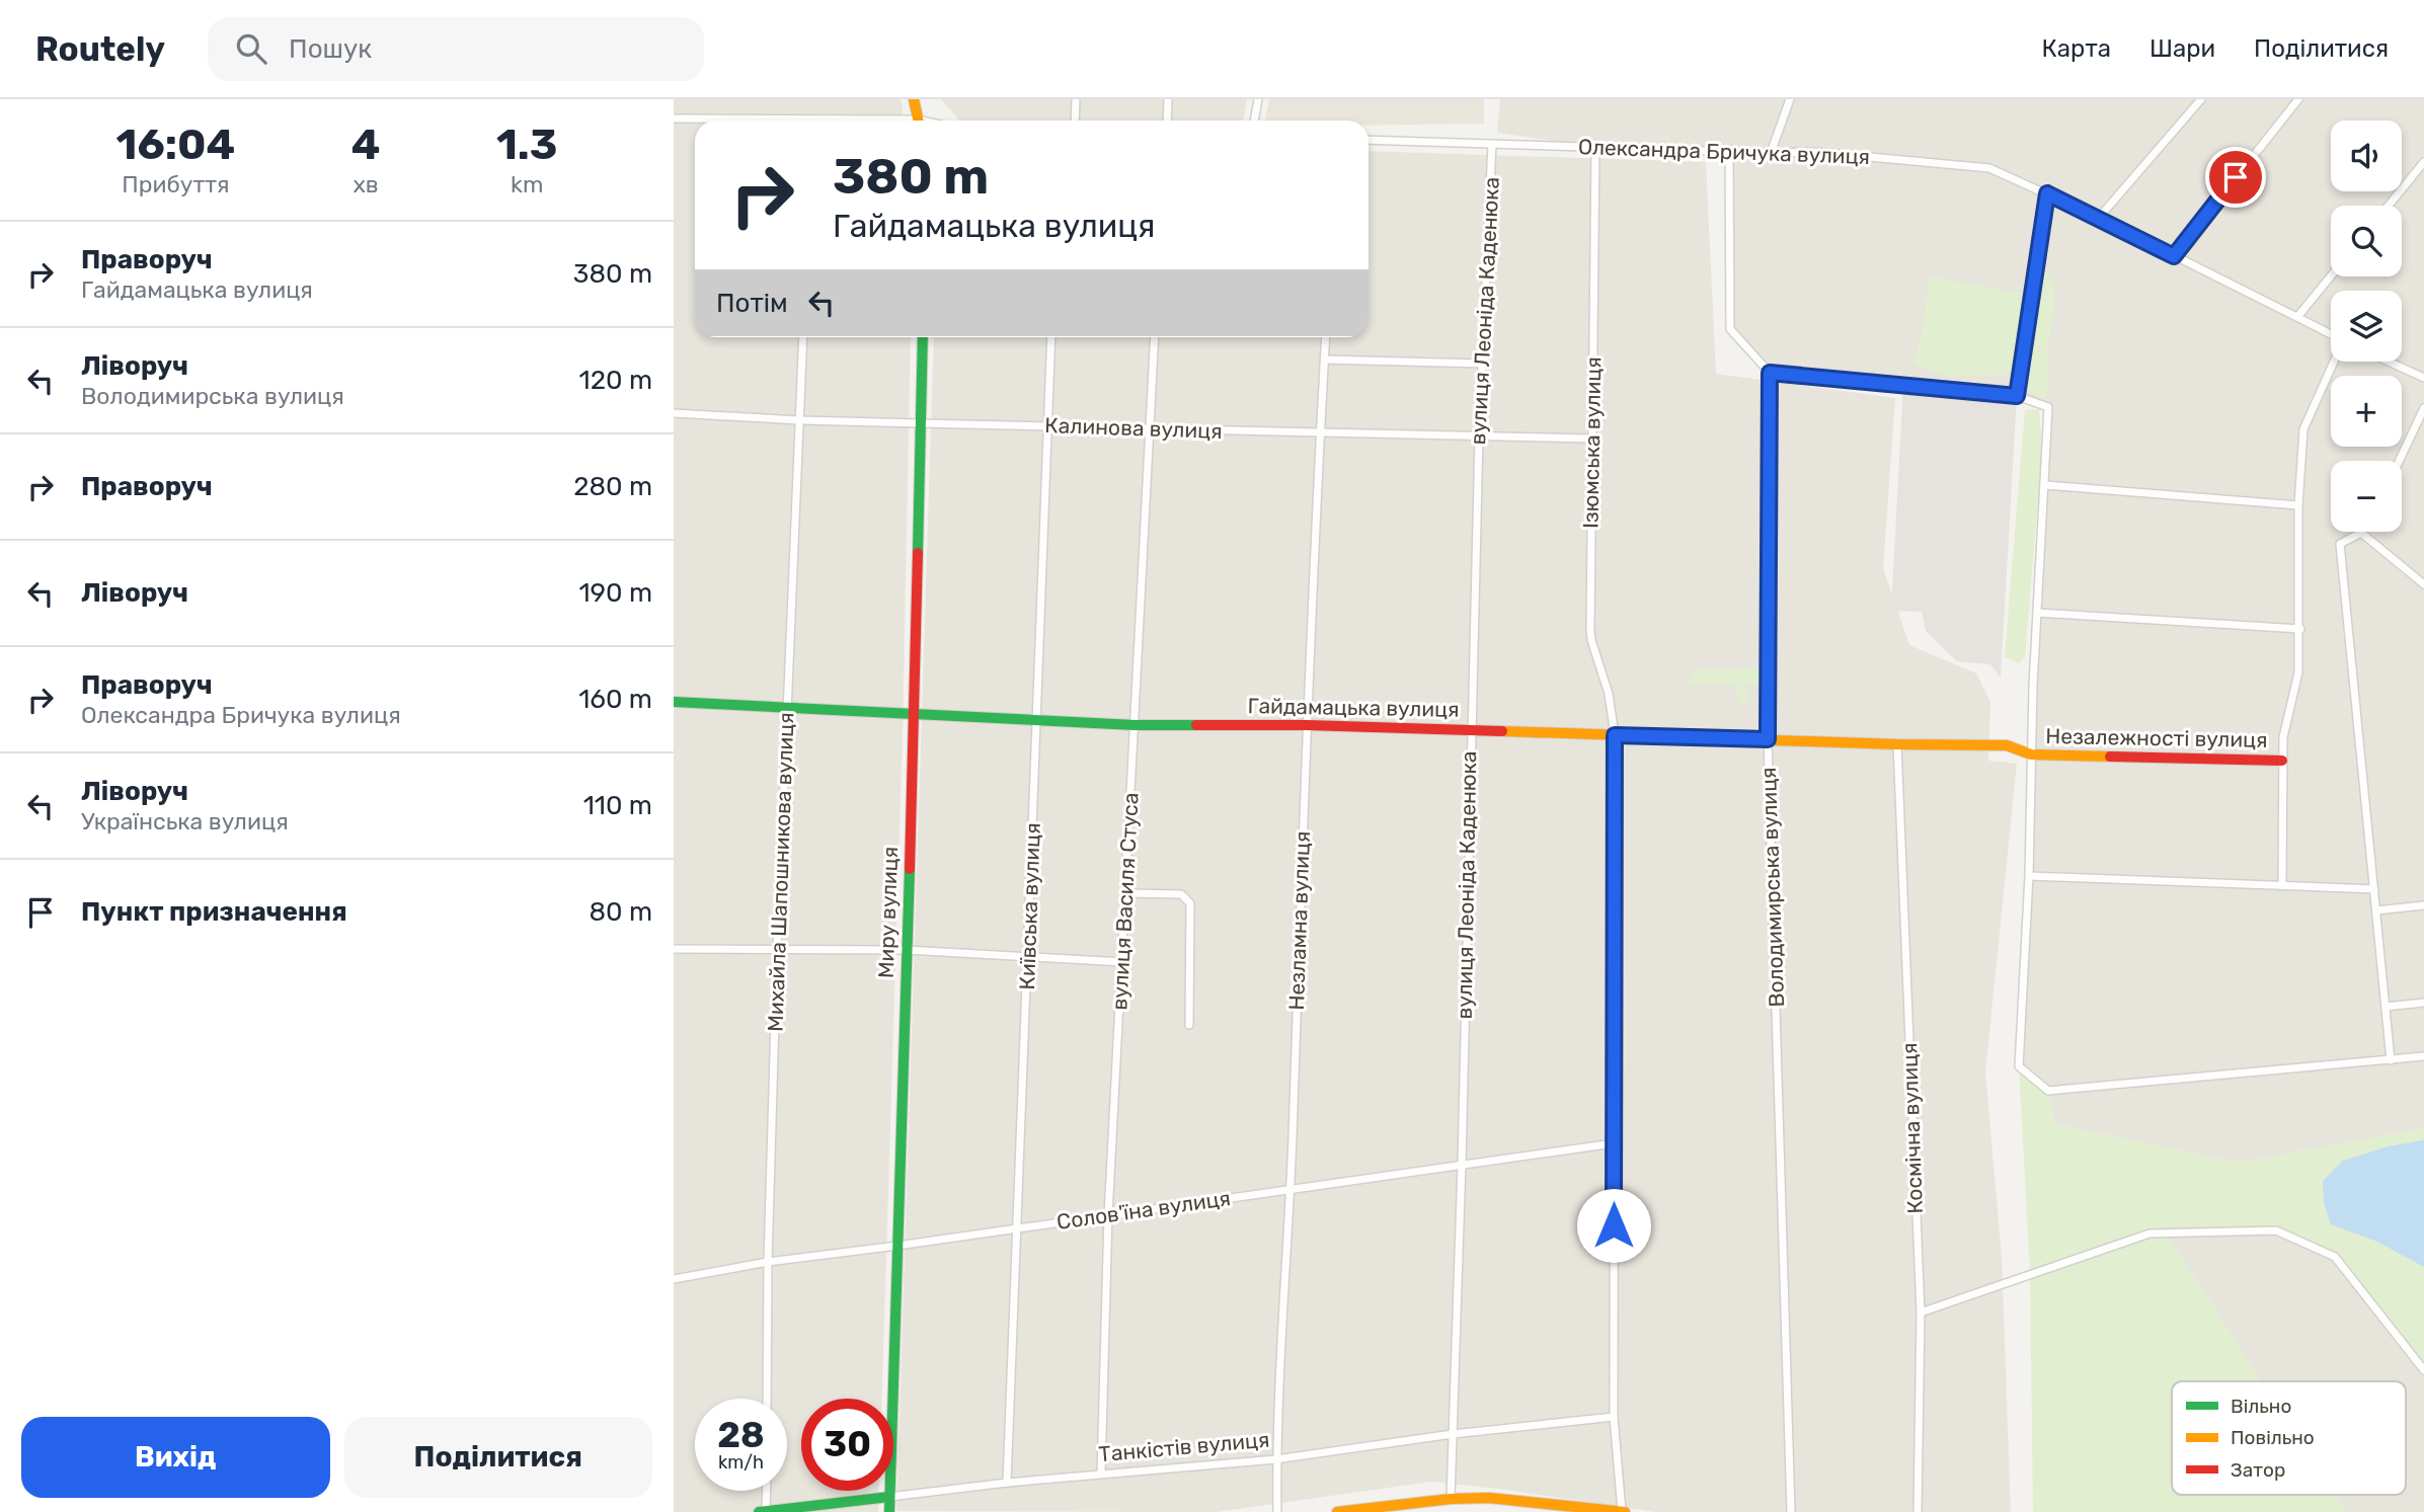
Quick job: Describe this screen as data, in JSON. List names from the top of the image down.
{
  "streets": {
    "street": [
      "Олександра Бричука вулиця",
      "вулиця Леоніда Каденюка",
      "Калинова вулиця",
      "Ізюмська вулиця",
      "Гайдамацька вулиця",
      "Незалежності вулиця",
      "Михайла Шапошникова вулиця",
      "Володимирська вулиця",
      "вулиця Василя Стуса",
      "Київська вулиця",
      "Миру вулиця",
      "Незламна вулиця",
      "Космічна вулиця",
      "Солов'їна вулиця",
      "Танкістів вулиця"
    ]
  },
  "crossings": [
    ["Олександра Бричука вулиця", "вулиця Леоніда Каденюка"],
    ["Олександра Бричука вулиця", "Ізюмська вулиця"],
    ["вулиця Леоніда Каденюка", "Калинова вулиця"],
    ["вулиця Леоніда Каденюка", "Гайдамацька вулиця"],
    ["вулиця Леоніда Каденюка", "Солов'їна вулиця"],
    ["вулиця Леоніда Каденюка", "Танкістів вулиця"],
    ["Калинова вулиця", "Ізюмська вулиця"],
    ["Калинова вулиця", "Михайла Шапошникова вулиця"],
    ["Калинова вулиця", "вулиця Василя Стуса"],
    ["Калинова вулиця", "Київська вулиця"],
    ["Калинова вулиця", "Миру вулиця"],
    ["Калинова вулиця", "Незламна вулиця"],
    ["Ізюмська вулиця", "Гайдамацька вулиця"],
    ["Ізюмська вулиця", "Солов'їна вулиця"],
    ["Ізюмська вулиця", "Танкістів вулиця"],
    ["Гайдамацька вулиця", "Незалежності вулиця"],
    ["Гайдамацька вулиця", "Михайла Шапошникова вулиця"],
    ["Гайдамацька вулиця", "Володимирська вулиця"],
    ["Гайдамацька вулиця", "вулиця Василя Стуса"],
    ["Гайдамацька вулиця", "Київська вулиця"],
    ["Гайдамацька вулиця", "Миру вулиця"],
    ["Гайдамацька вулиця", "Незламна вулиця"],
    ["Гайдамацька вулиця", "Космічна вулиця"],
    ["Михайла Шапошникова вулиця", "Солов'їна вулиця"],
    ["вулиця Василя Стуса", "Солов'їна вулиця"],
    ["вулиця Василя Стуса", "Танкістів вулиця"],
    ["Київська вулиця", "Солов'їна вулиця"],
    ["Київська вулиця", "Танкістів вулиця"],
    ["Миру вулиця", "Солов'їна вулиця"],
    ["Миру вулиця", "Танкістів вулиця"],
    ["Незламна вулиця", "Солов'їна вулиця"],
    ["Незламна вулиця", "Танкістів вулиця"]
  ],
  "legend": ["Вільно", "Повільно", "Затор"],
  "page": {
    "header": "Routely",
    "search": "Пошук",
    "nav": ["Карта", "Шари", "Поділитися"],
    "eta": [
      "16:04",
      "Прибуття",
      "4",
      "хв",
      "1.3",
      "km"
    ],
    "map_buttons": ["+", "−"],
    "turn": ["380 m", "Гайдамацька вулиця"],
    "list": [
      {
        "name": "Праворуч",
        "note": "Гайдамацька вулиця",
        "value": "380 m"
      },
      {
        "name": "Ліворуч",
        "note": "Володимирська вулиця",
        "value": "120 m"
      },
      {
        "name": "Праворуч",
        "value": "280 m"
      },
      {
        "name": "Ліворуч",
        "value": "190 m"
      },
      {
        "name": "Праворуч",
        "note": "Олександра Бричука вулиця",
        "value": "160 m"
      },
      {
        "name": "Ліворуч",
        "note": "Українська вулиця",
        "value": "110 m"
      },
      {
        "name": "Пункт призначення",
        "value": "80 m"
      }
    ],
    "then": "Потім",
    "speed": "28 km/h",
    "limit": "30",
    "buttons": ["Вихід", "Поділитися"]
  }
}
